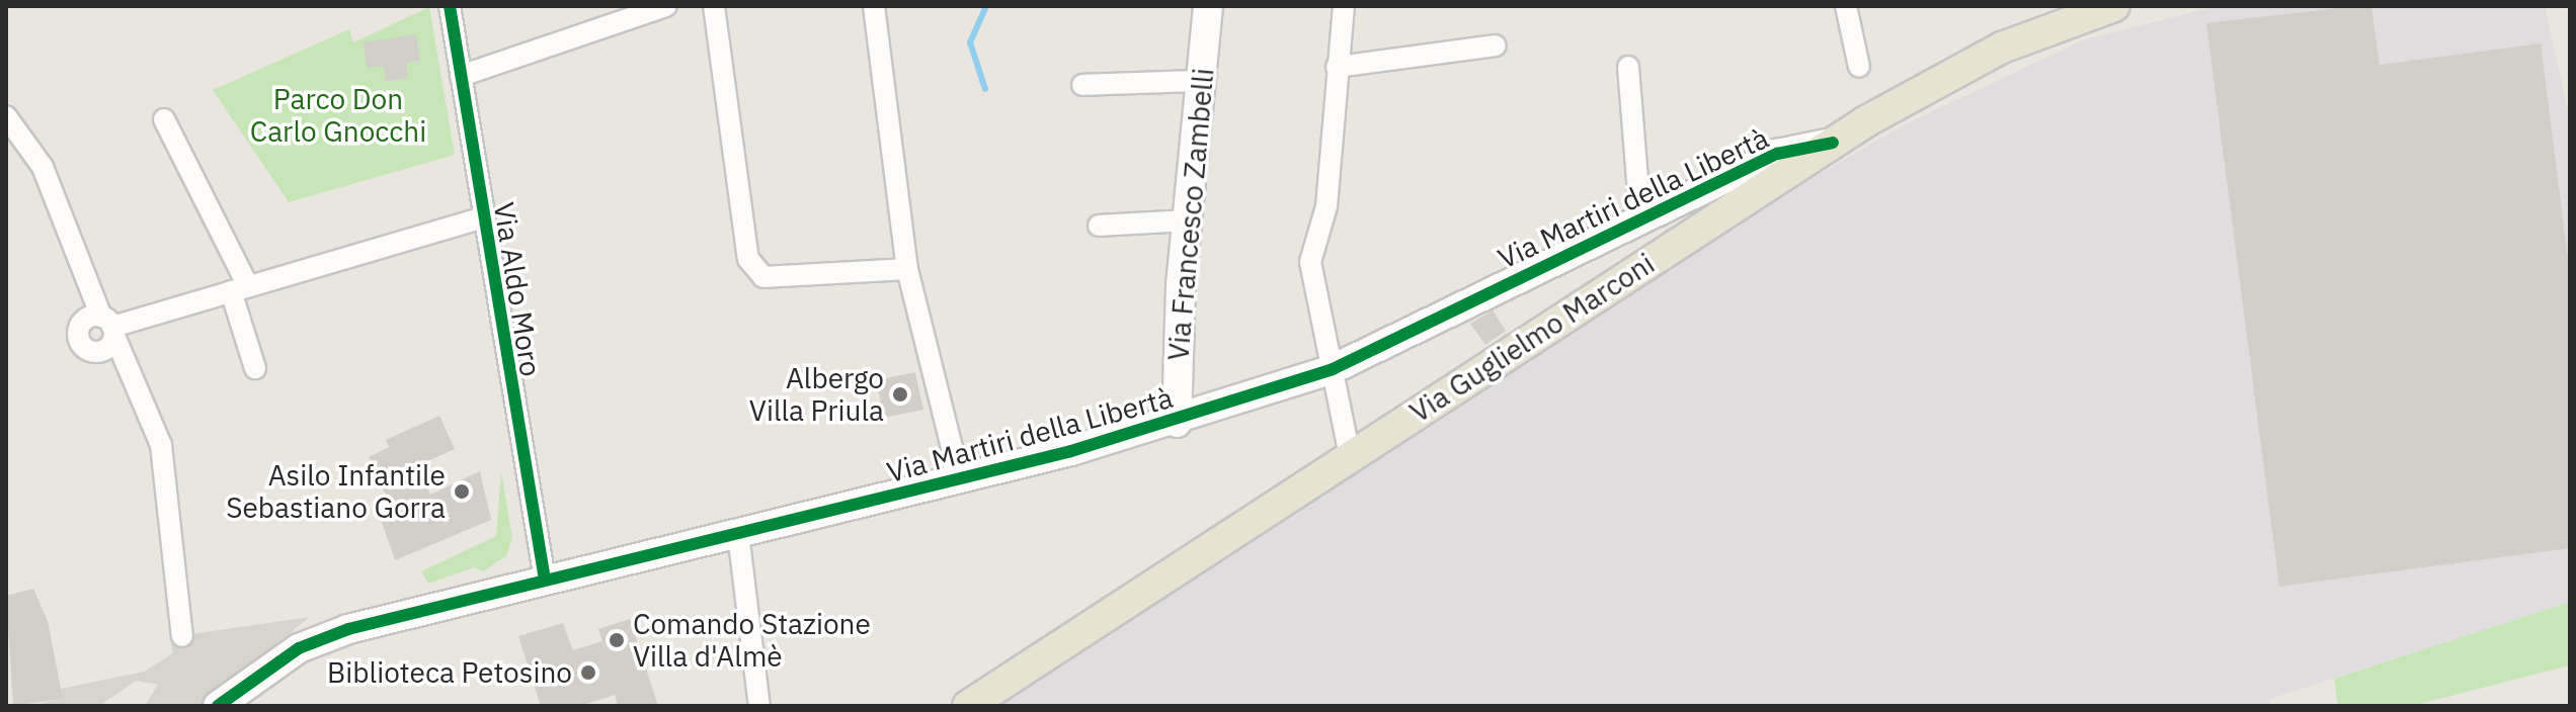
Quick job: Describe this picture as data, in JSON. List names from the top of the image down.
{
  "streets": {
    "main road": ["Via Guglielmo Marconi"],
    "street": ["Via Martiri della Libertà", "Via Francesco Zambelli", "Via Aldo Moro"]
  },
  "crossings": [
    ["Via Martiri della Libertà", "Via Francesco Zambelli"],
    ["Via Martiri della Libertà", "Via Aldo Moro"],
    ["Via Martiri della Libertà", "Via Guglielmo Marconi"]
  ],
  "parks": ["Parco Don Carlo Gnocchi"],
  "places": [
    "Albergo Villa Priula",
    "Asilo Infantile Sebastiano Gorra",
    "Comando Stazione Villa d'Almè",
    "Biblioteca Petosino"
  ]
}
